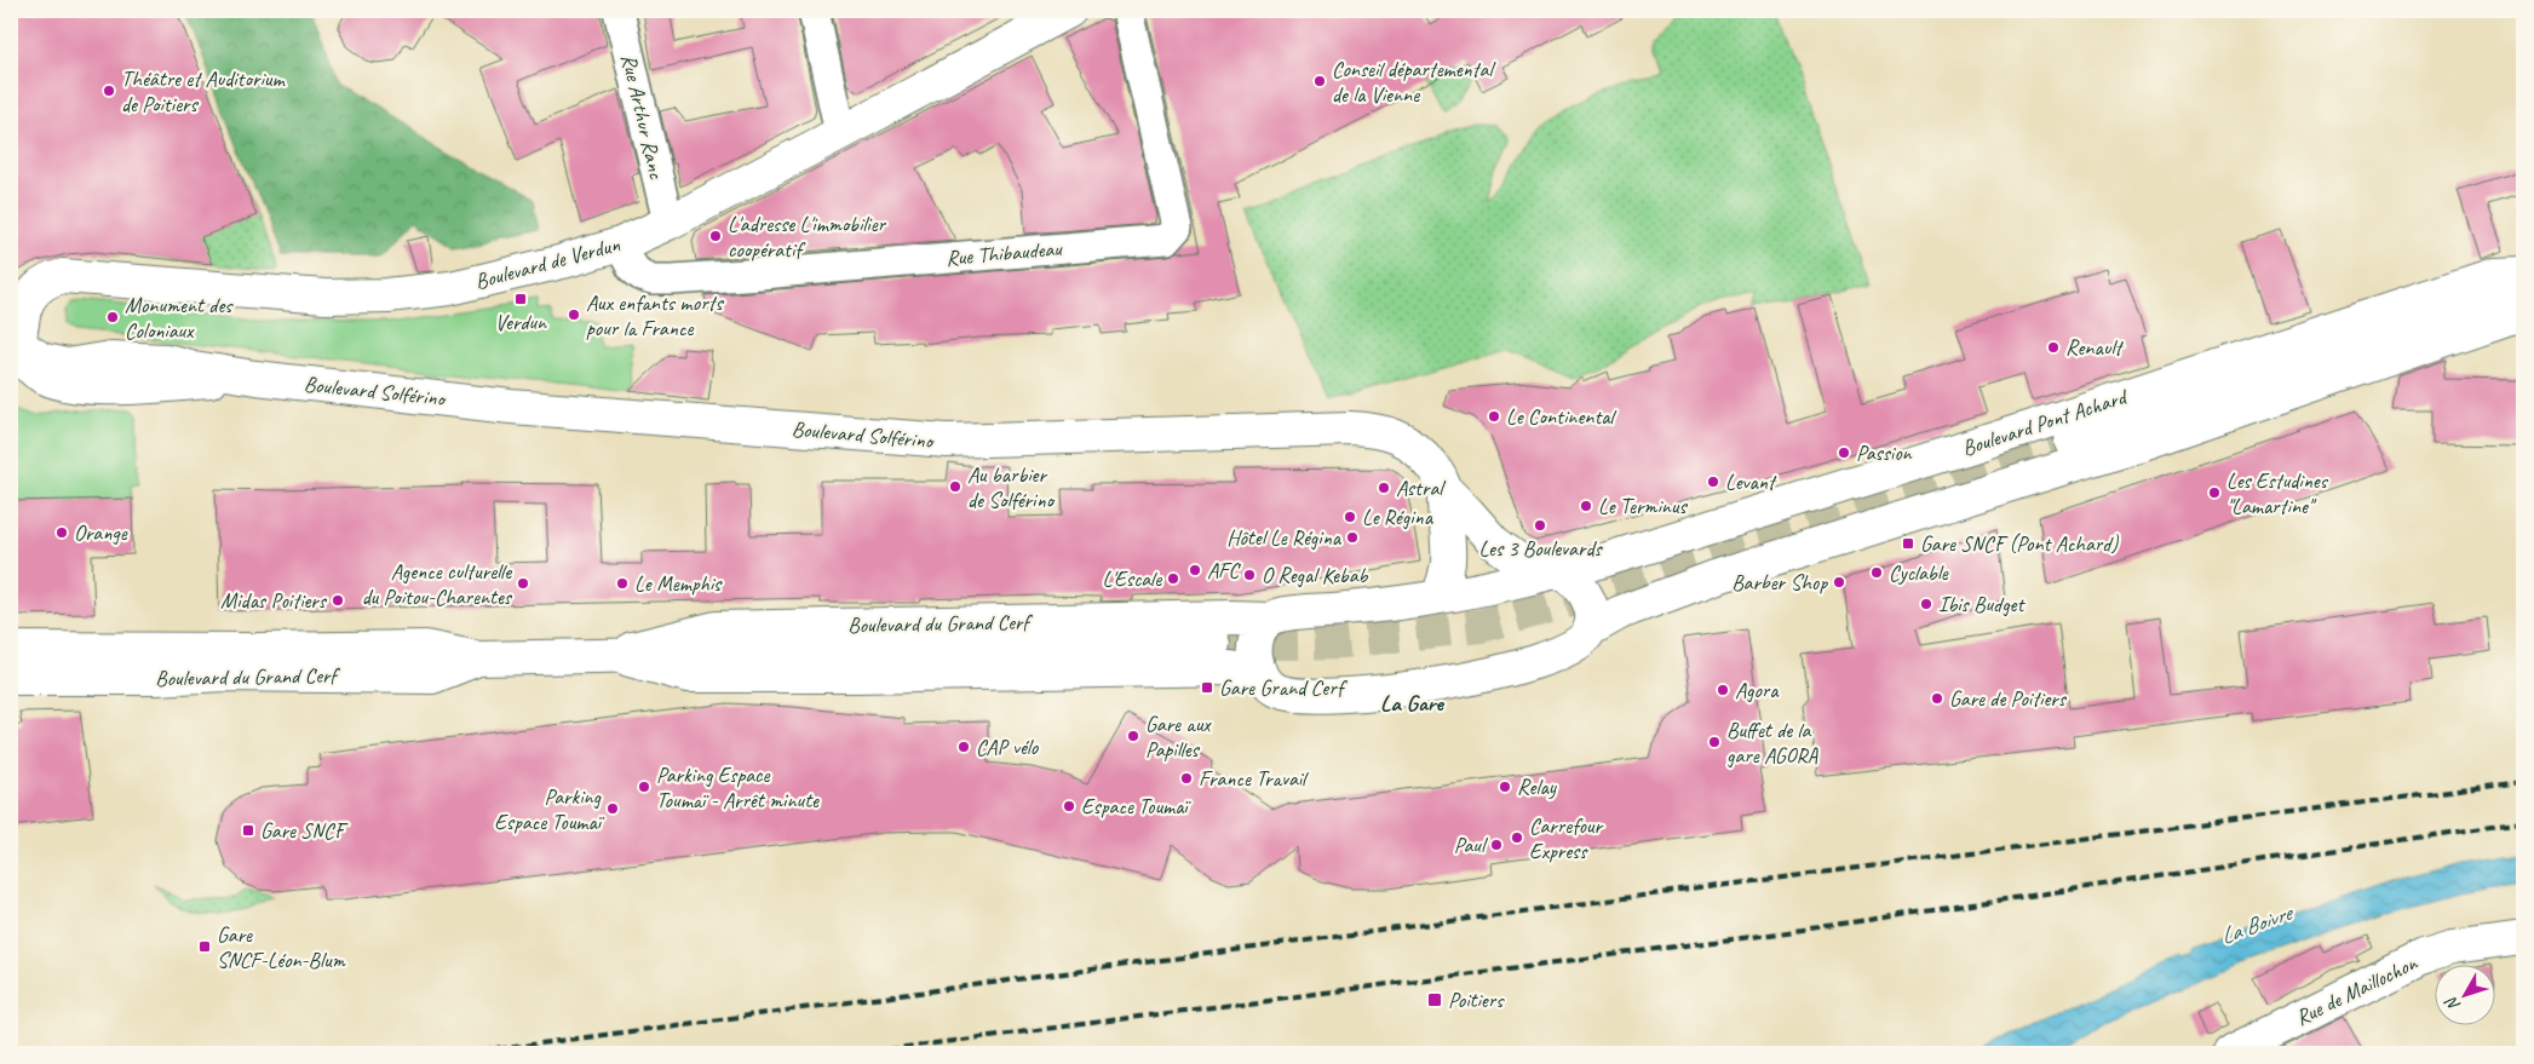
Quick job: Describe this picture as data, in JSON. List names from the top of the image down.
{
  "streets": {
    "street": [
      "Rue Arthur Ranc",
      "Rue Thibaudeau",
      "Boulevard de Verdun",
      "Boulevard Solférino",
      "Boulevard Pont Achard",
      "Boulevard du Grand Cerf",
      "Rue de Maillochon"
    ]
  },
  "crossings": [
    ["Rue Arthur Ranc", "Boulevard de Verdun"],
    ["Rue Thibaudeau", "Boulevard de Verdun"],
    ["Boulevard de Verdun", "Boulevard Solférino"],
    ["Boulevard Solférino", "Boulevard Pont Achard"],
    ["Boulevard Solférino", "Boulevard du Grand Cerf"],
    ["Boulevard Pont Achard", "Boulevard du Grand Cerf"]
  ],
  "districts": ["La Gare"],
  "water": ["La Boivre"],
  "places": {
    "other": [
      "Conseil départemental de la Vienne",
      "Théâtre et Auditorium de Poitiers",
      "L'adresse L'immobilier coopératif",
      "Aux enfants morts pour la France",
      "Monument des Coloniaux",
      "Renault",
      "Le Continental",
      "Passion",
      "Levant",
      "Au barbier de Solférino",
      "Astral",
      "Les Estudines \"Lamartine\"",
      "Le Terminus",
      "Le Régina",
      "Les 3 Boulevards",
      "Orange",
      "Hôtel Le Régina",
      "AFC",
      "Cyclable",
      "O Regal Kebab",
      "L'Escale",
      "Barber Shop",
      "Agence culturelle du Poitou-Charentes",
      "Le Memphis",
      "Midas Poitiers",
      "Ibis Budget",
      "Agora",
      "Gare de Poitiers",
      "Gare aux Papilles",
      "Buffet de la gare AGORA",
      "CAP vélo",
      "France Travail",
      "Parking Espace Toumaï - Arrêt minute",
      "Relay",
      "Espace Toumaï",
      "Parking Espace Toumaï",
      "Carrefour Express",
      "Paul"
    ],
    "transit": [
      "Verdun",
      "Gare SNCF (Pont Achard)",
      "Gare Grand Cerf",
      "Gare SNCF",
      "Gare SNCF-Léon-Blum",
      "Poitiers"
    ]
  },
  "north": "bottom left"
}
